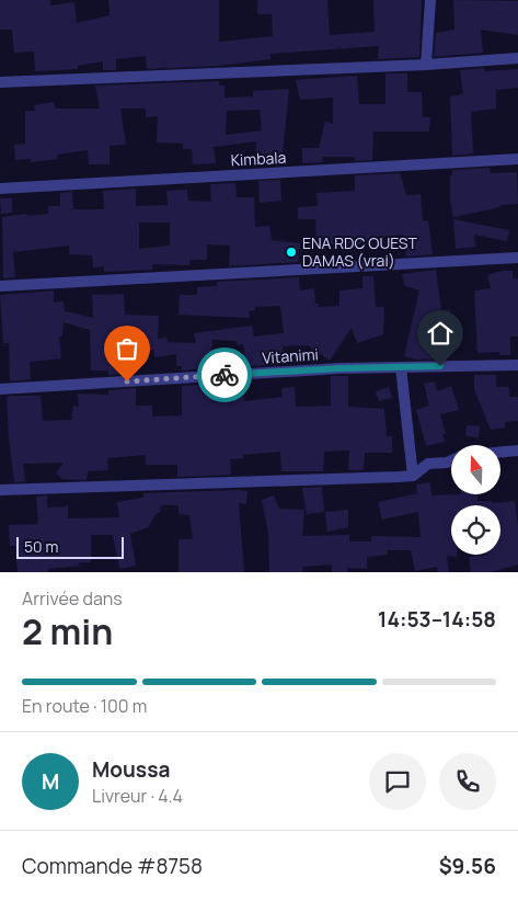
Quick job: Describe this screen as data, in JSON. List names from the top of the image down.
{
  "streets": {
    "street": ["Kimbala", "Vitanimi"]
  },
  "places": ["ENA RDC OUEST DAMAS (vrai)"],
  "scale_bar": "50 m",
  "north": "top",
  "page": {
    "scale": "50 m",
    "heading": ["2 min", "Arrivée dans", "14:53–14:58"],
    "panel": [
      "Moussa",
      "Livreur · 4.4",
      "Commande #8758",
      "$9.56"
    ],
    "bar": "En route · 100 m",
    "round": "M"
  }
}
